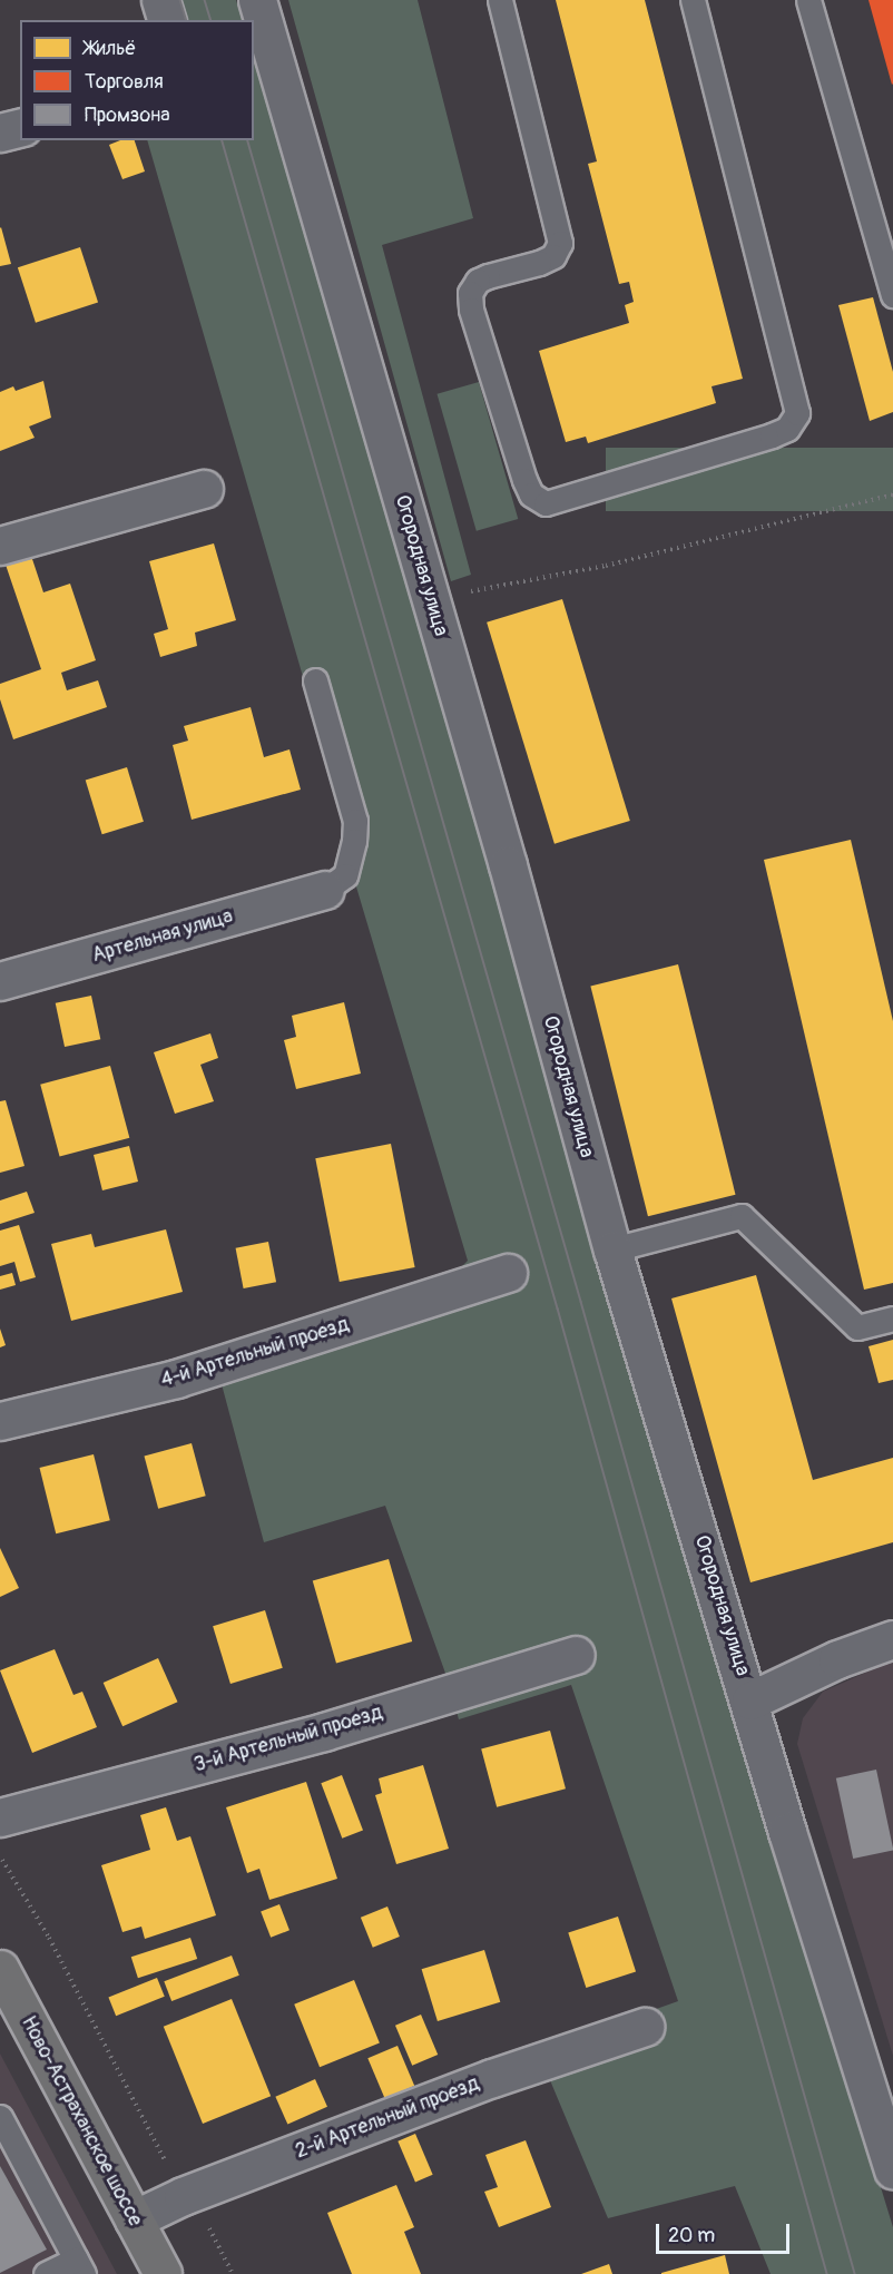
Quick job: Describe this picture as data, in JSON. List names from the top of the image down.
{
  "streets": {
    "main road": ["Ново-Астраханское шоссе"],
    "street": [
      "Огородная улица",
      "Артельная улица",
      "4-й Артельный проезд",
      "3-й Артельный проезд",
      "2-й Артельный проезд"
    ]
  },
  "crossings": [
    ["2-й Артельный проезд", "Ново-Астраханское шоссе"]
  ],
  "legend": ["Жильё", "Торговля", "Промзона"],
  "scale_bar": "20 m"
}
